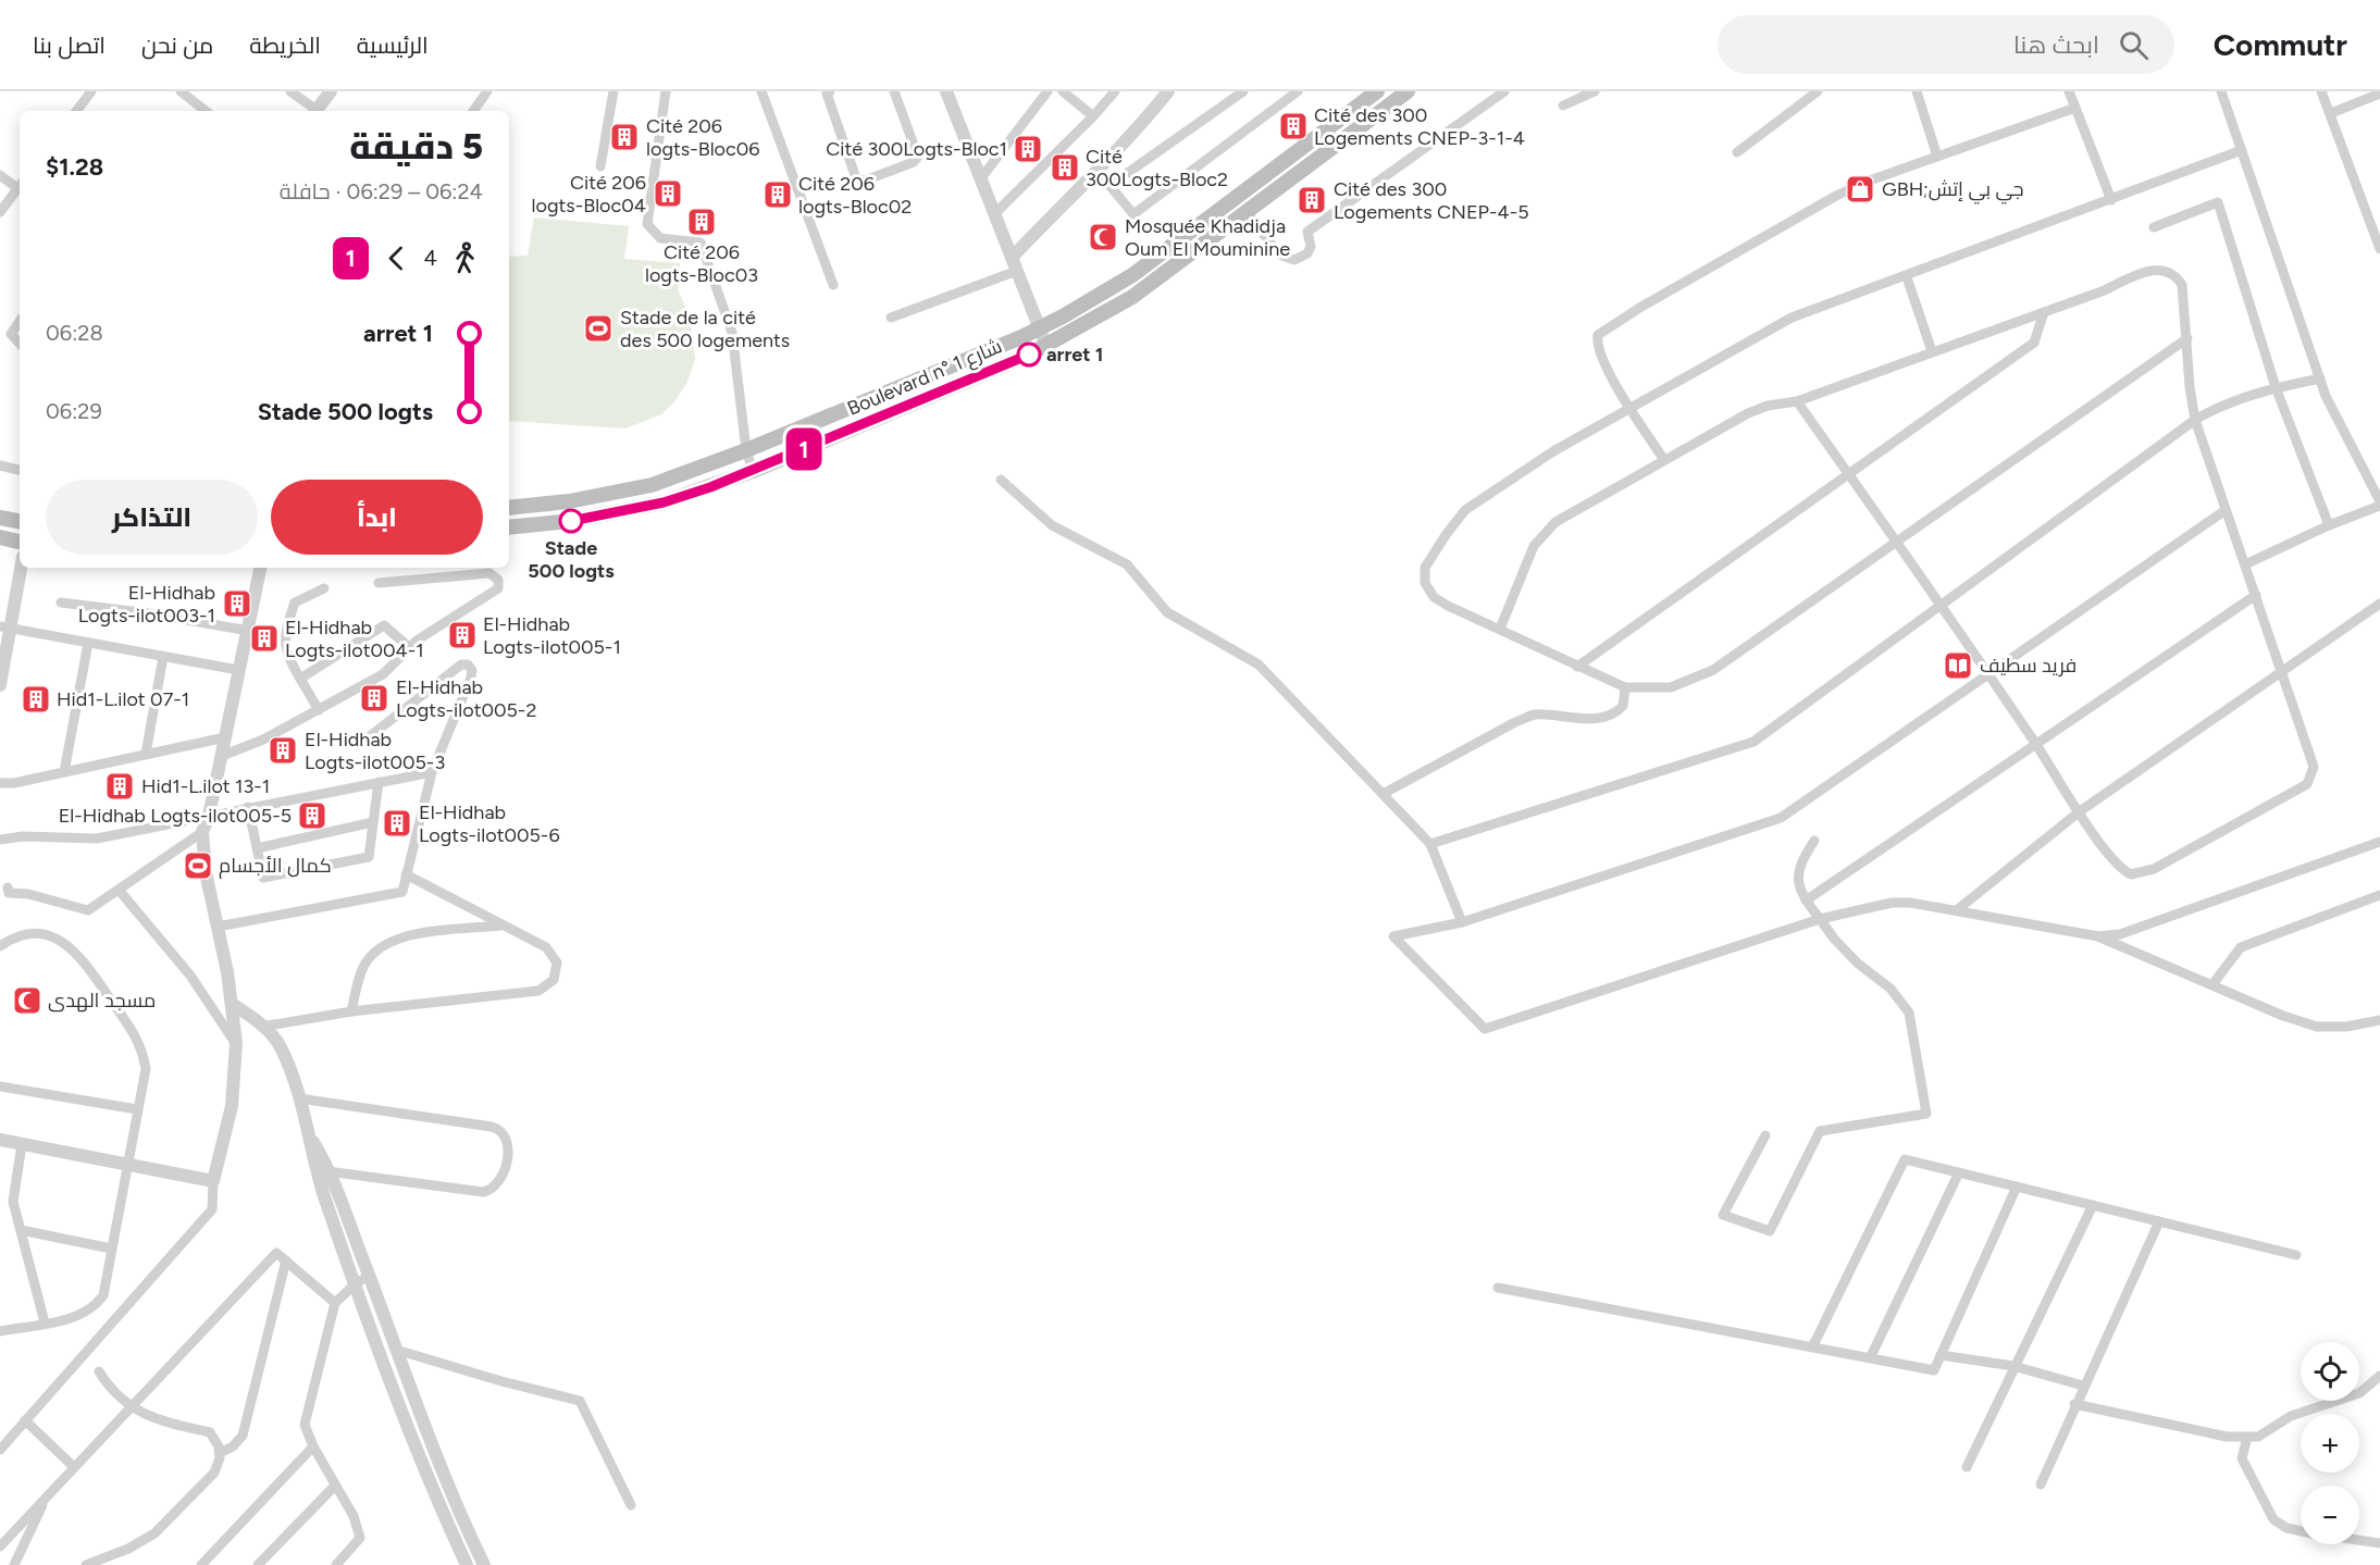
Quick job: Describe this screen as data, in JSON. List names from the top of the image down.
{
  "streets": {
    "main road": ["Boulevard n° شارع 1"]
  },
  "places": {
    "building": [
      "Cité des 300 Logements CNEP-3-1-4",
      "Cité 206 logts-Bloc06",
      "Cité 300Logts-Bloc1",
      "Cité 300Logts-Bloc2",
      "Cité 206 logts-Bloc04",
      "Cité 206 logts-Bloc02",
      "Cité des 300 Logements CNEP-4-5",
      "Cité 206 logts-Bloc03",
      "El-Hidhab Logts-ilot003-1",
      "El-Hidhab Logts-ilot005-1",
      "El-Hidhab Logts-ilot004-1",
      "El-Hidhab Logts-ilot005-2",
      "Hid1-L.ilot 07-1",
      "El-Hidhab Logts-ilot005-3",
      "Hid1-L.ilot 13-1",
      "El-Hidhab Logts-ilot005-5",
      "El-Hidhab Logts-ilot005-6"
    ],
    "shop": ["GBH;جي بي إتش"],
    "mosque": ["Mosquée Khadidja Oum El Mouminine", "مسجد الهدى"],
    "sports": ["Stade de la cité des 500 logements", "كمال الأجسام"],
    "other": ["arret 1", "Stade 500 logts"],
    "library": ["فريد سطيف"]
  },
  "lines": ["bus line 1"],
  "page": {
    "header": "Commutr",
    "search": "ابحث هنا",
    "nav": [
      "الرئيسية",
      "الخريطة",
      "من نحن",
      "اتصل بنا"
    ],
    "on_map": "1",
    "heading": ["5 دقيقة", "06:24 – 06:29 · حافلة", "$1.28"],
    "legs": ["4", "1"],
    "list": [
      {
        "name": "arret 1",
        "value": "06:28"
      },
      {
        "name": "Stade 500 logts",
        "value": "06:29"
      }
    ],
    "buttons": ["ابدأ", "التذاكر"],
    "map_buttons": ["+", "−"]
  }
}
